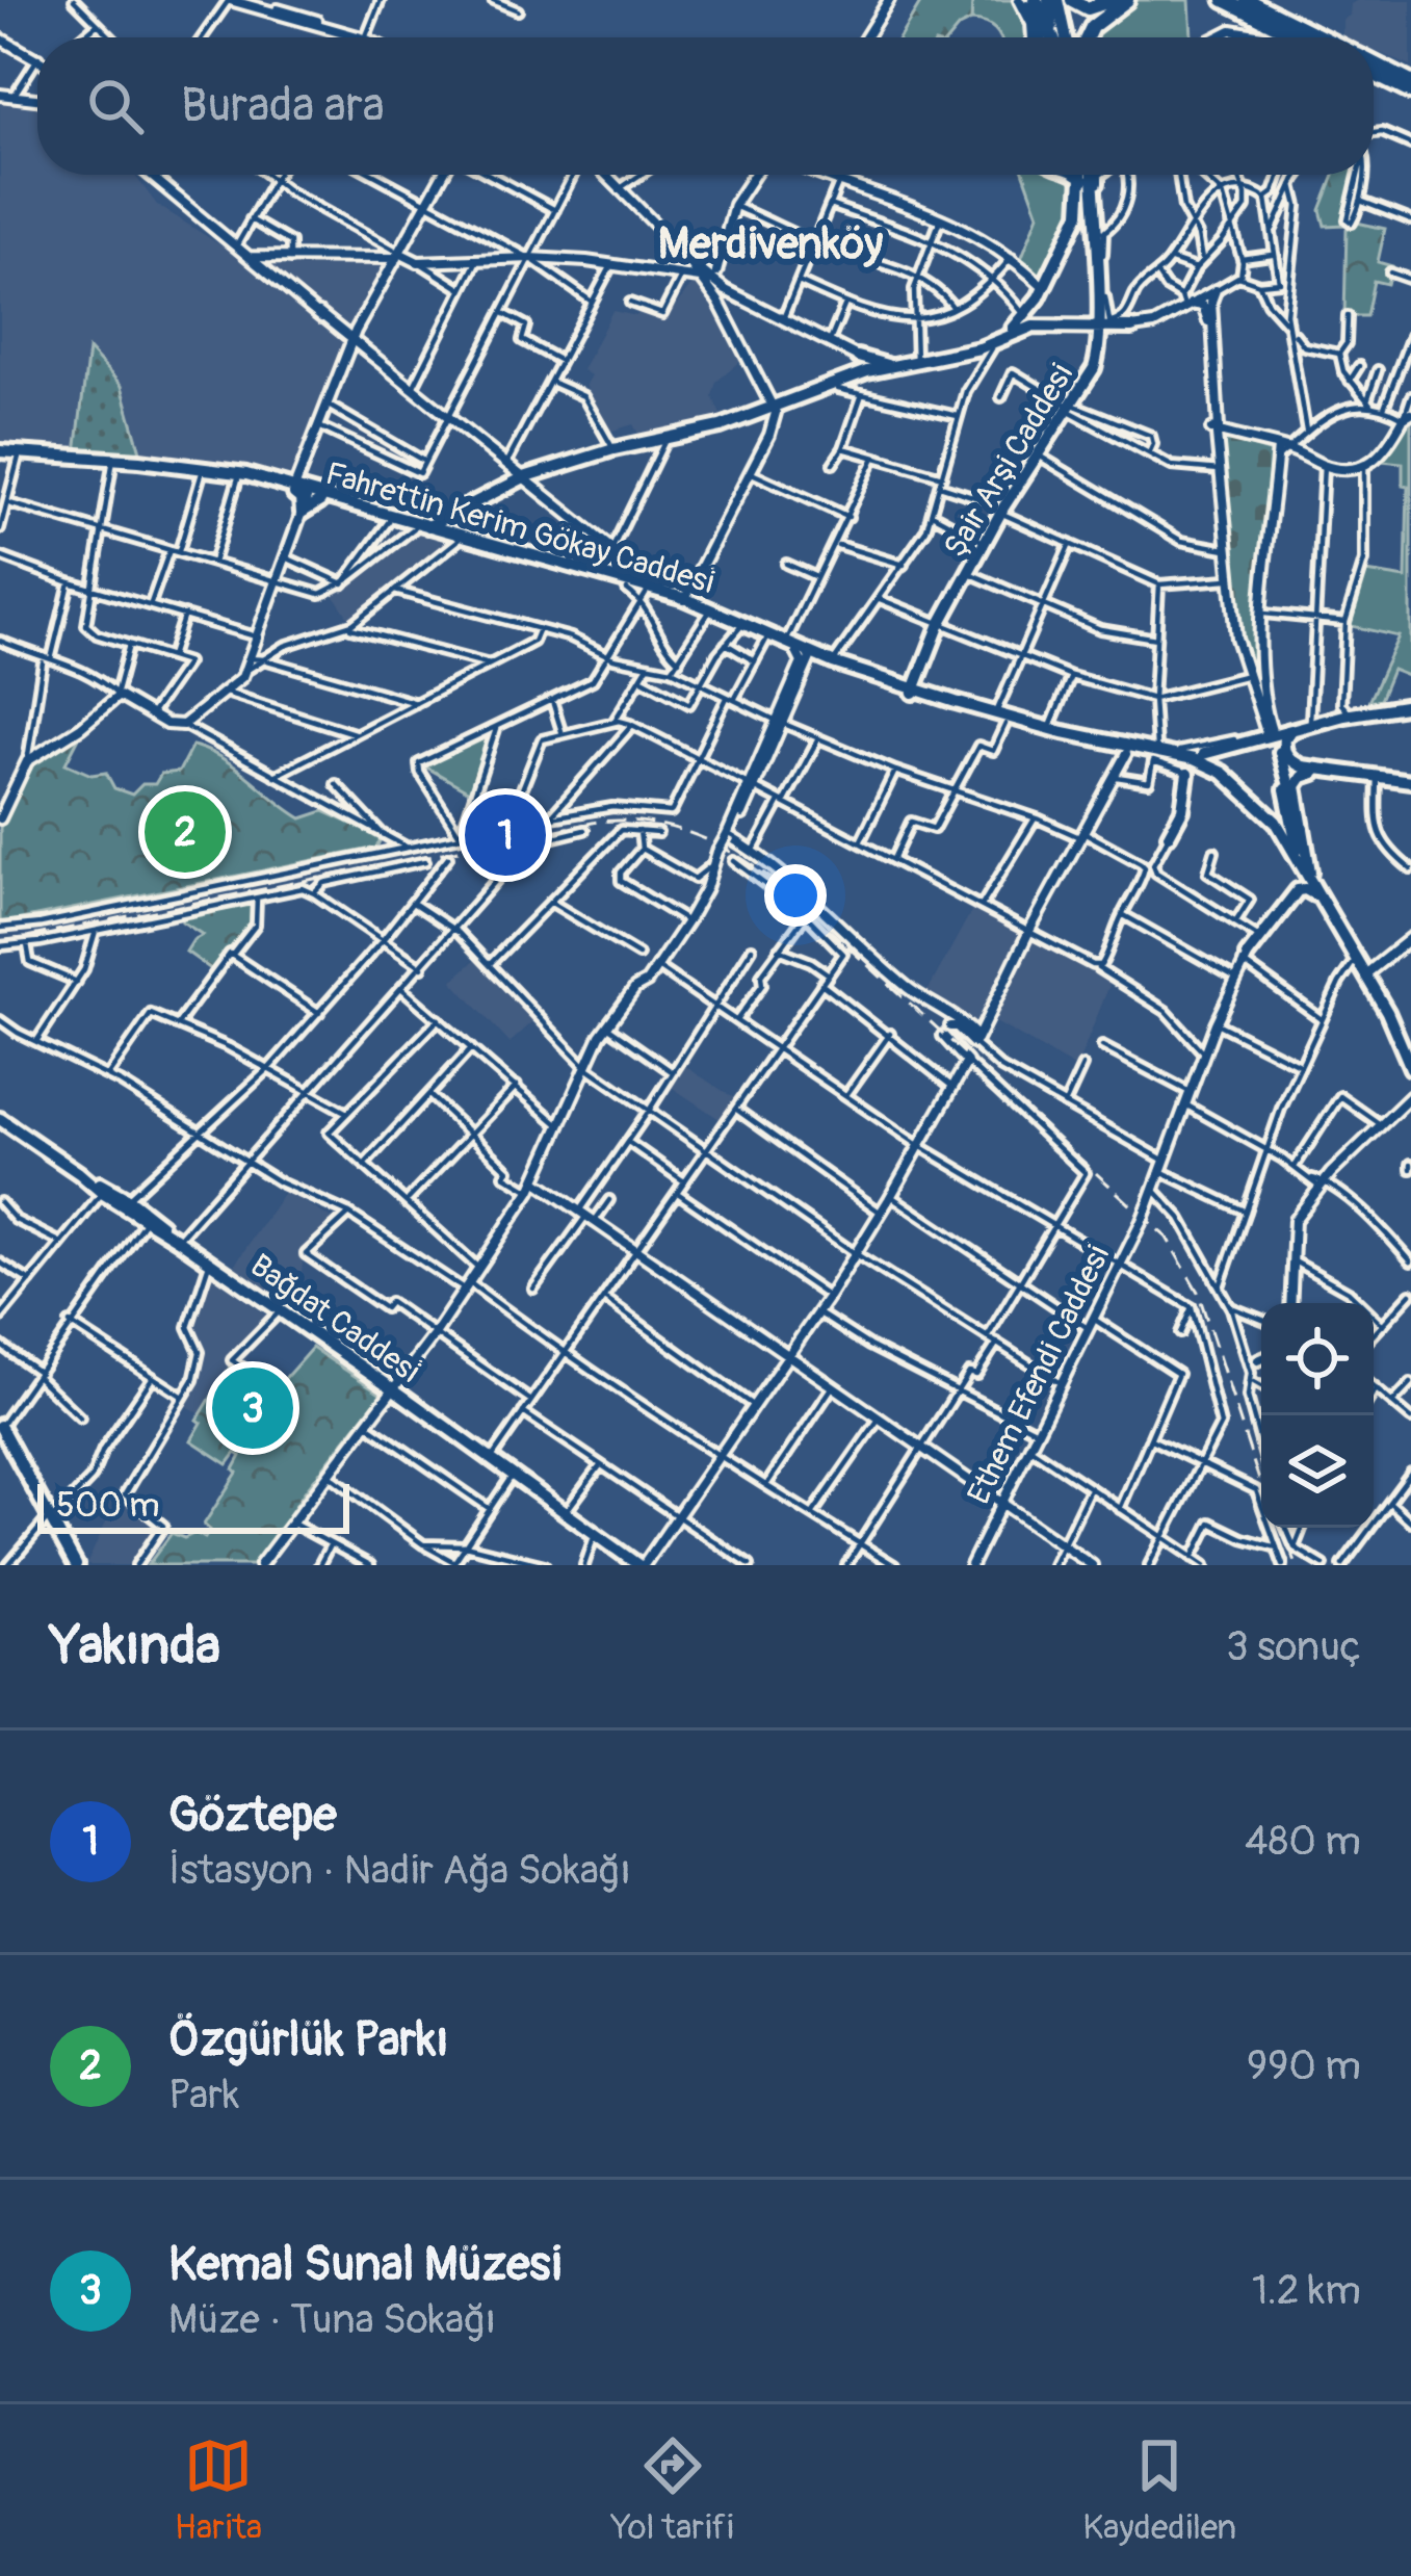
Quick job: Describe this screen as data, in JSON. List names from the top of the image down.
{
  "streets": {
    "main road": ["Şair Arşi Caddesi", "Fahrettin Kerim Gökay Caddesi", "Bağdat Caddesi"],
    "street": ["Ethem Efendi Caddesi"]
  },
  "crossings": [
    ["Şair Arşi Caddesi", "Fahrettin Kerim Gökay Caddesi"]
  ],
  "districts": ["Merdivenköy"],
  "scale_bar": "500 m",
  "page": {
    "search": "Burada ara",
    "pins": ["2", "1", "3"],
    "scale": "500 m",
    "heading": ["Yakında", "3 sonuç"],
    "list": [
      {
        "mark": "1",
        "name": "Göztepe",
        "note": "İstasyon · Nadir Ağa Sokağı",
        "value": "480 m"
      },
      {
        "mark": "2",
        "name": "Özgürlük Parkı",
        "note": "Park",
        "value": "990 m"
      },
      {
        "mark": "3",
        "name": "Kemal Sunal Müzesi",
        "note": "Müze · Tuna Sokağı",
        "value": "1.2 km"
      }
    ],
    "nav": ["Harita", "Yol tarifi", "Kaydedilen"]
  }
}
